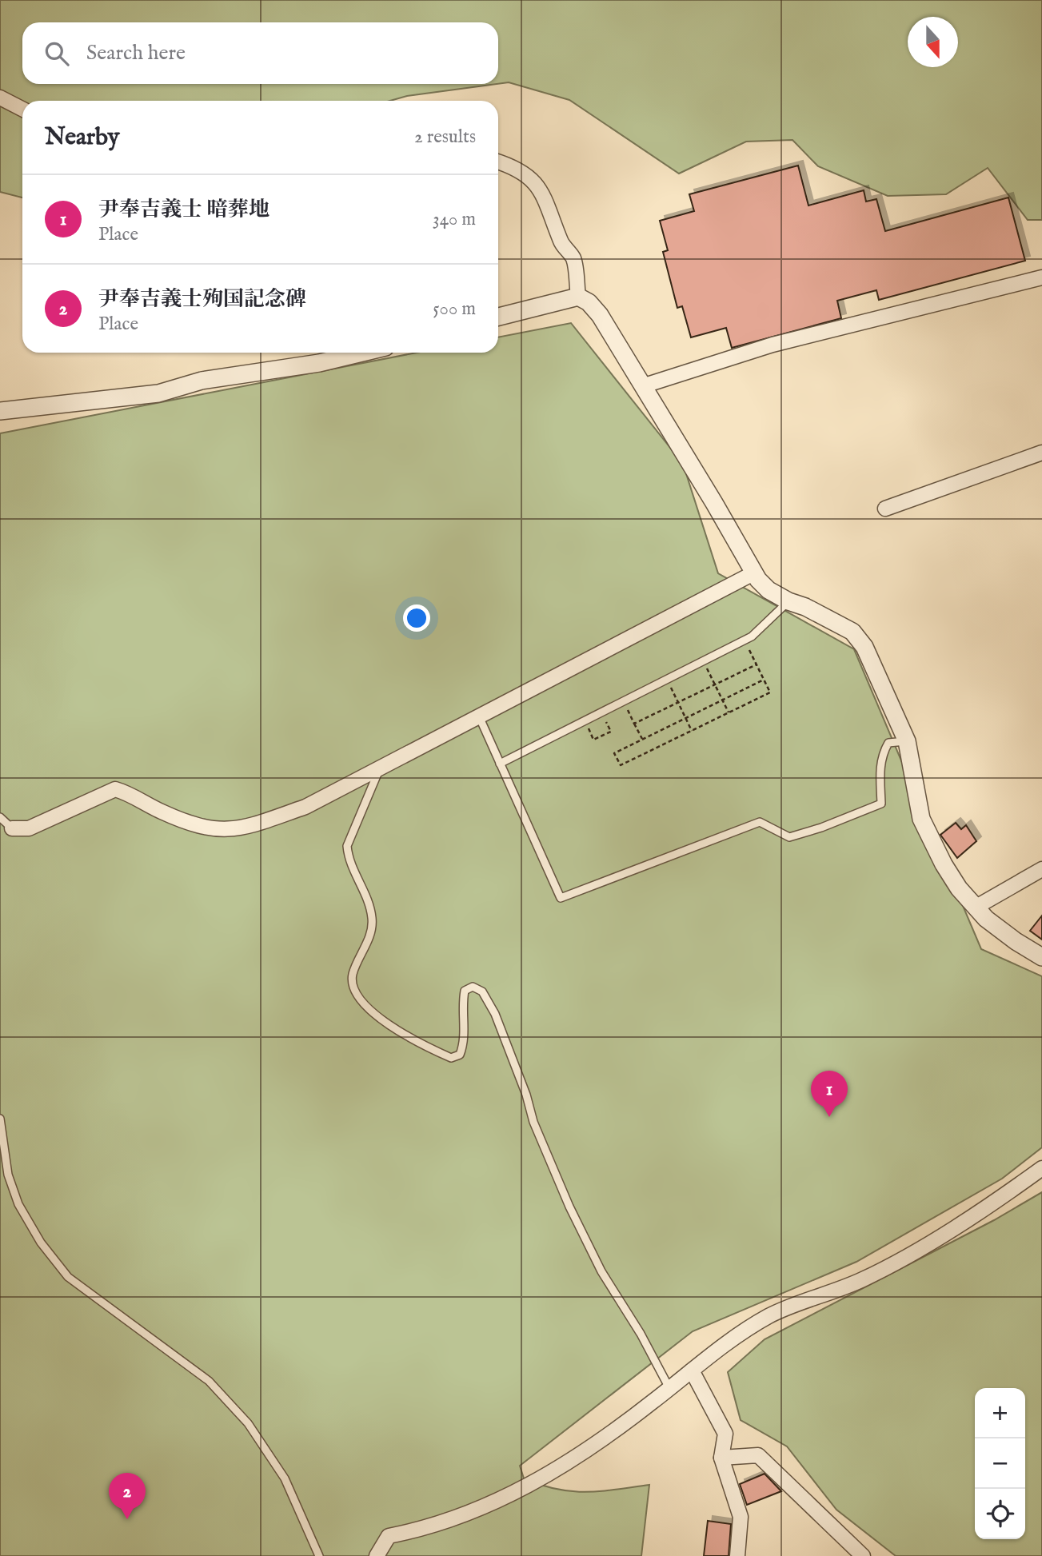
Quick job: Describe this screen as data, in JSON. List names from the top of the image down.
{
  "north": "bottom",
  "page": {
    "search": "Search here",
    "heading": ["Nearby", "2 results"],
    "list": [
      {
        "mark": "1",
        "name": "尹奉吉義士 暗葬地",
        "note": "Place",
        "value": "340 m"
      },
      {
        "mark": "2",
        "name": "尹奉吉義士殉国記念碑",
        "note": "Place",
        "value": "500 m"
      }
    ],
    "pins": ["1", "2"],
    "map_buttons": ["+", "−"]
  }
}
